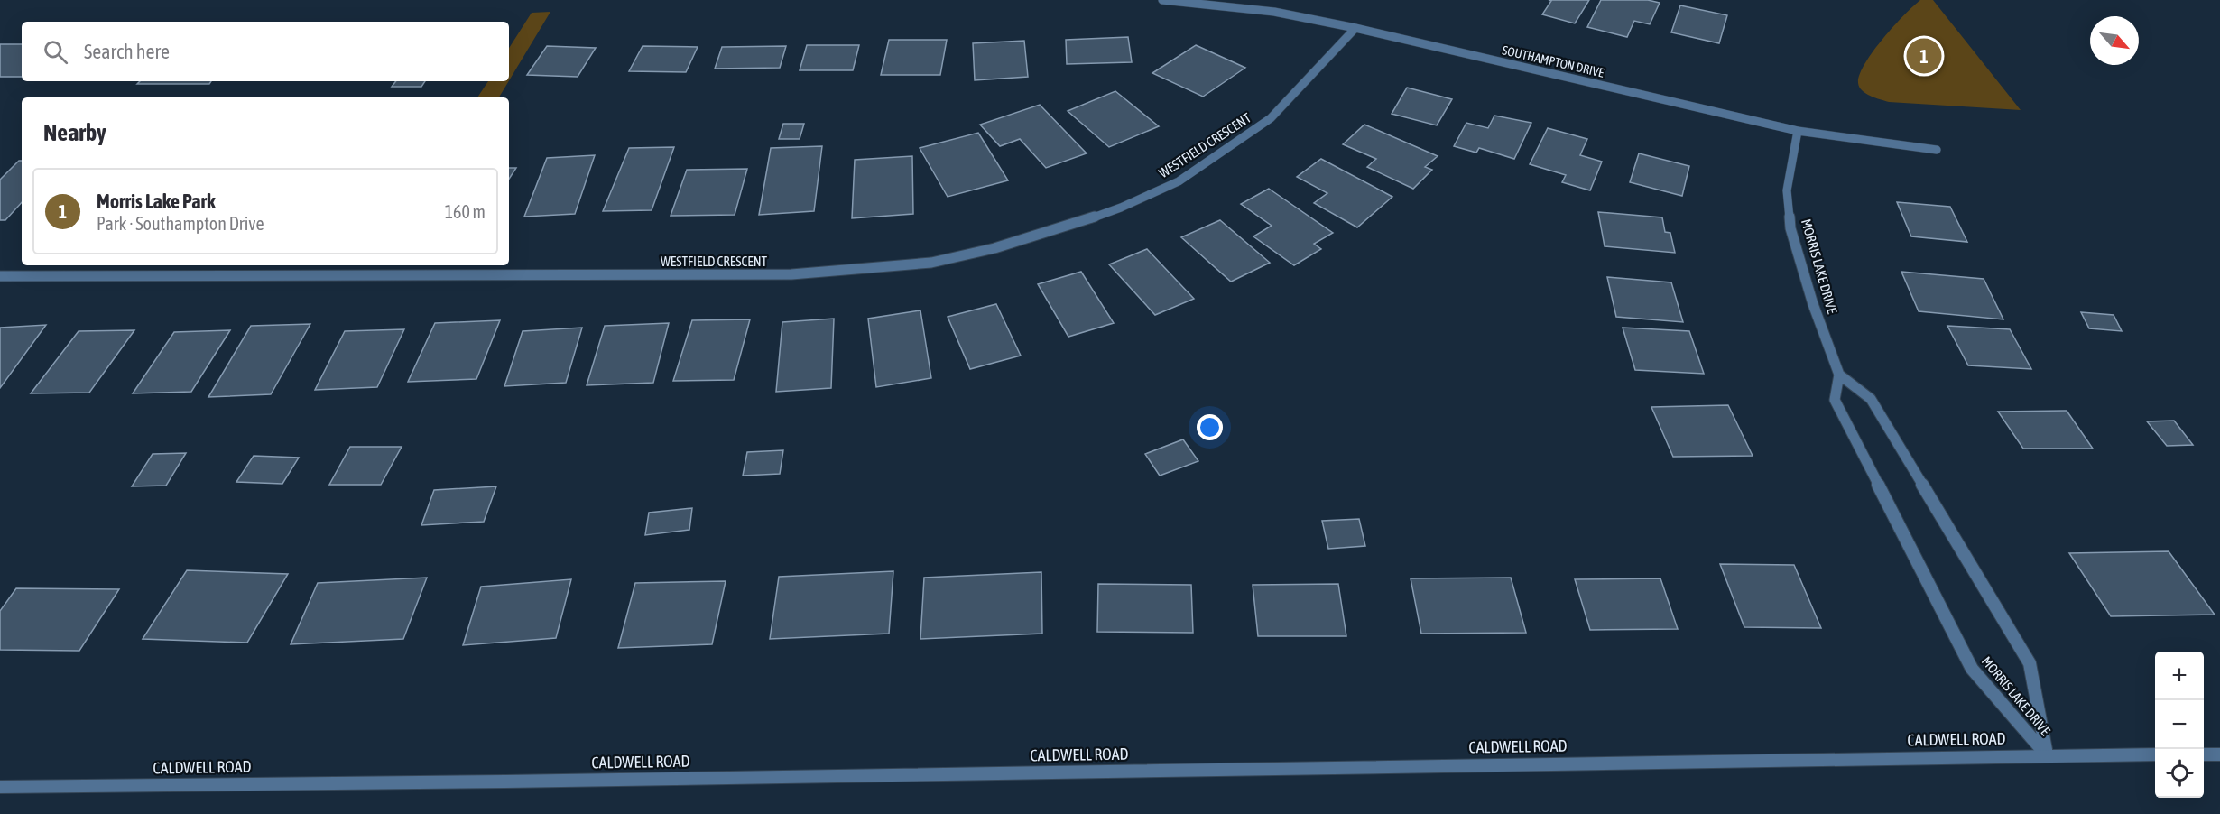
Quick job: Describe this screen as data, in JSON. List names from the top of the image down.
{
  "streets": {
    "street": [
      "SOUTHAMPTON DRIVE",
      "WESTFIELD CRESCENT",
      "MORRIS LAKE DRIVE",
      "CALDWELL ROAD"
    ]
  },
  "crossings": [
    ["SOUTHAMPTON DRIVE", "WESTFIELD CRESCENT"],
    ["SOUTHAMPTON DRIVE", "MORRIS LAKE DRIVE"],
    ["MORRIS LAKE DRIVE", "CALDWELL ROAD"]
  ],
  "north": "bottom right",
  "page": {
    "search": "Search here",
    "pins": "1",
    "heading": "Nearby",
    "list": [
      {
        "mark": "1",
        "name": "Morris Lake Park",
        "note": "Park · Southampton Drive",
        "value": "160 m"
      }
    ],
    "map_buttons": ["+", "−"]
  }
}
